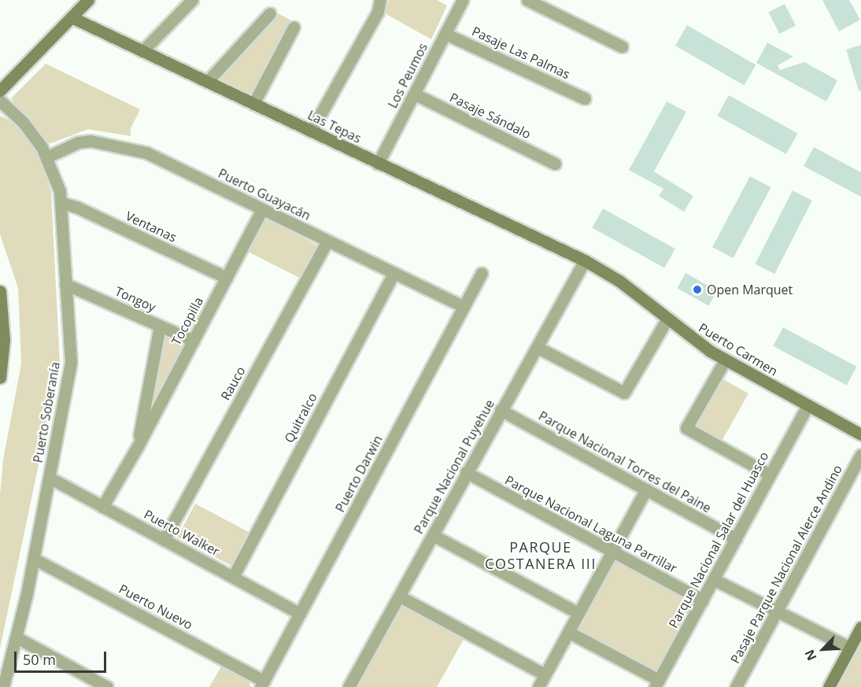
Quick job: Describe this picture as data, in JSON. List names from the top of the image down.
{
  "streets": {
    "street": [
      "Pasaje Las Palmas",
      "Los Peumos",
      "Pasaje Sándalo",
      "Las Tepas",
      "Puerto Guayacán",
      "Ventanas",
      "Tongoy",
      "Tocopilla",
      "Puerto Carmen",
      "Rauco",
      "Puerto Soberanía",
      "Quitralco",
      "Parque Nacional Torres del Paine",
      "Parque Nacional Puyehue",
      "Puerto Darwin",
      "Parque Nacional Laguna Parrillar",
      "Puerto Walker",
      "Parque Nacional Salar del Huasco",
      "Pasaje Parque Nacional Alerce Andino",
      "Puerto Nuevo"
    ]
  },
  "crossings": [
    ["Pasaje Las Palmas", "Los Peumos"],
    ["Los Peumos", "Pasaje Sándalo"],
    ["Los Peumos", "Las Tepas"],
    ["Las Tepas", "Puerto Carmen"],
    ["Las Tepas", "Parque Nacional Puyehue"],
    ["Puerto Guayacán", "Tocopilla"],
    ["Puerto Guayacán", "Rauco"],
    ["Puerto Guayacán", "Puerto Soberanía"],
    ["Puerto Guayacán", "Quitralco"],
    ["Puerto Guayacán", "Puerto Darwin"],
    ["Ventanas", "Tocopilla"],
    ["Ventanas", "Puerto Soberanía"],
    ["Tongoy", "Tocopilla"],
    ["Tongoy", "Puerto Soberanía"],
    ["Tocopilla", "Puerto Walker"],
    ["Puerto Carmen", "Parque Nacional Puyehue"],
    ["Puerto Carmen", "Parque Nacional Salar del Huasco"],
    ["Rauco", "Puerto Walker"],
    ["Puerto Soberanía", "Puerto Walker"],
    ["Puerto Soberanía", "Puerto Nuevo"],
    ["Quitralco", "Puerto Walker"],
    ["Parque Nacional Torres del Paine", "Parque Nacional Puyehue"],
    ["Parque Nacional Torres del Paine", "Parque Nacional Salar del Huasco"],
    ["Parque Nacional Puyehue", "Parque Nacional Laguna Parrillar"],
    ["Puerto Darwin", "Puerto Walker"],
    ["Puerto Darwin", "Puerto Nuevo"],
    ["Parque Nacional Laguna Parrillar", "Parque Nacional Salar del Huasco"]
  ],
  "districts": ["PARQUE COSTANERA III"],
  "places": ["Open Marquet"],
  "scale_bar": "50 m",
  "north": "bottom left"
}
